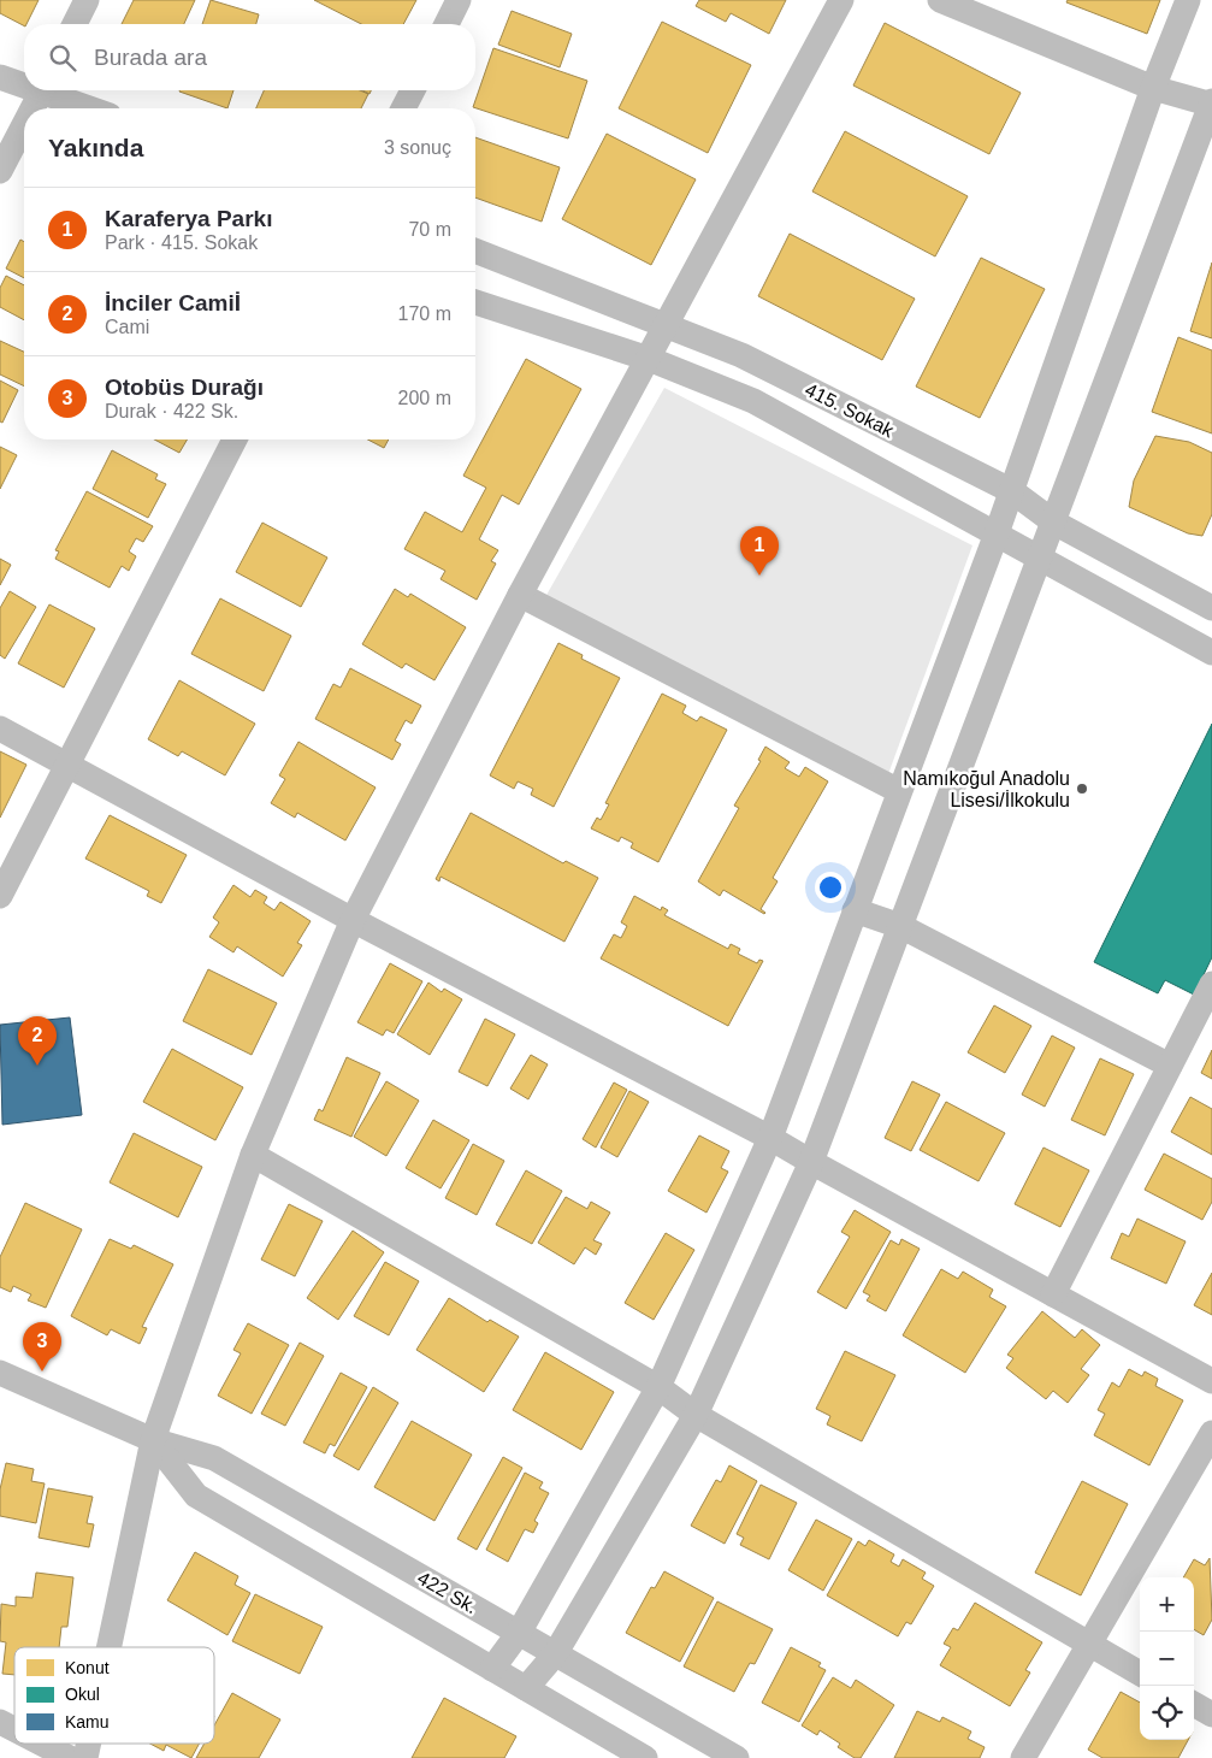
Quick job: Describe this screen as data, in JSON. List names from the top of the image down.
{
  "streets": {
    "street": ["415. Sokak", "422 Sk."]
  },
  "places": ["Namıkoğul Anadolu Lisesi/İlkokulu"],
  "legend": ["Konut", "Okul", "Kamu"],
  "page": {
    "search": "Burada ara",
    "heading": ["Yakında", "3 sonuç"],
    "list": [
      {
        "mark": "1",
        "name": "Karaferya Parkı",
        "note": "Park · 415. Sokak",
        "value": "70 m"
      },
      {
        "mark": "2",
        "name": "İnciler Camiİ",
        "note": "Cami",
        "value": "170 m"
      },
      {
        "mark": "3",
        "name": "Otobüs Durağı",
        "note": "Durak · 422 Sk.",
        "value": "200 m"
      }
    ],
    "pins": ["1", "2", "3"],
    "map_buttons": ["+", "−"]
  }
}
